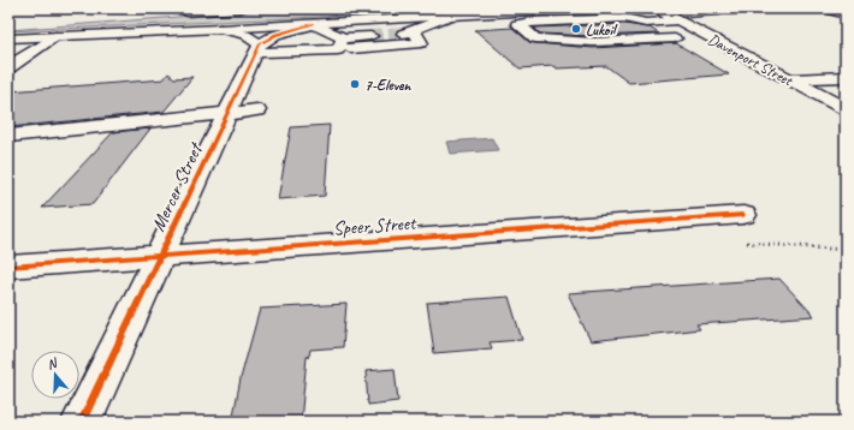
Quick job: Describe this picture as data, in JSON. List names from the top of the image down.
{
  "streets": {
    "main road": ["Davenport Street", "Mercer Street", "Speer Street"]
  },
  "crossings": [
    ["Mercer Street", "Speer Street"]
  ],
  "places": ["Lukoil", "7-Eleven"],
  "north": "top"
}
